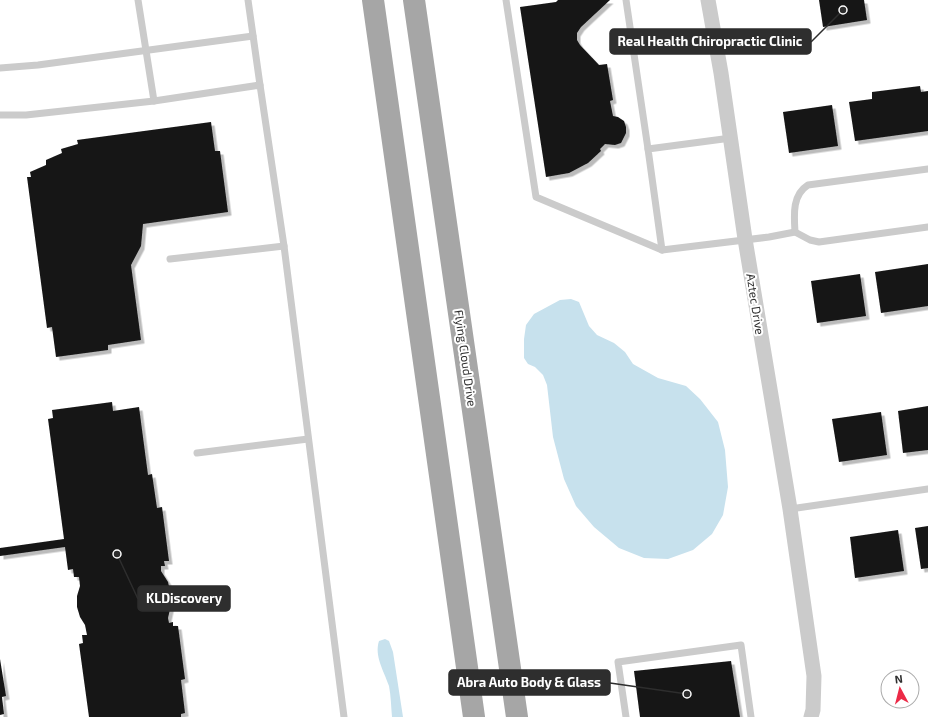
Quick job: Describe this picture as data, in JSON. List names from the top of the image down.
{
  "streets": {
    "main road": ["Flying Cloud Drive"],
    "street": ["Aztec Drive"]
  },
  "places": ["Real Health Chiropractic Clinic", "KLDiscovery", "Abra Auto Body & Glass"],
  "north": "top"
}
